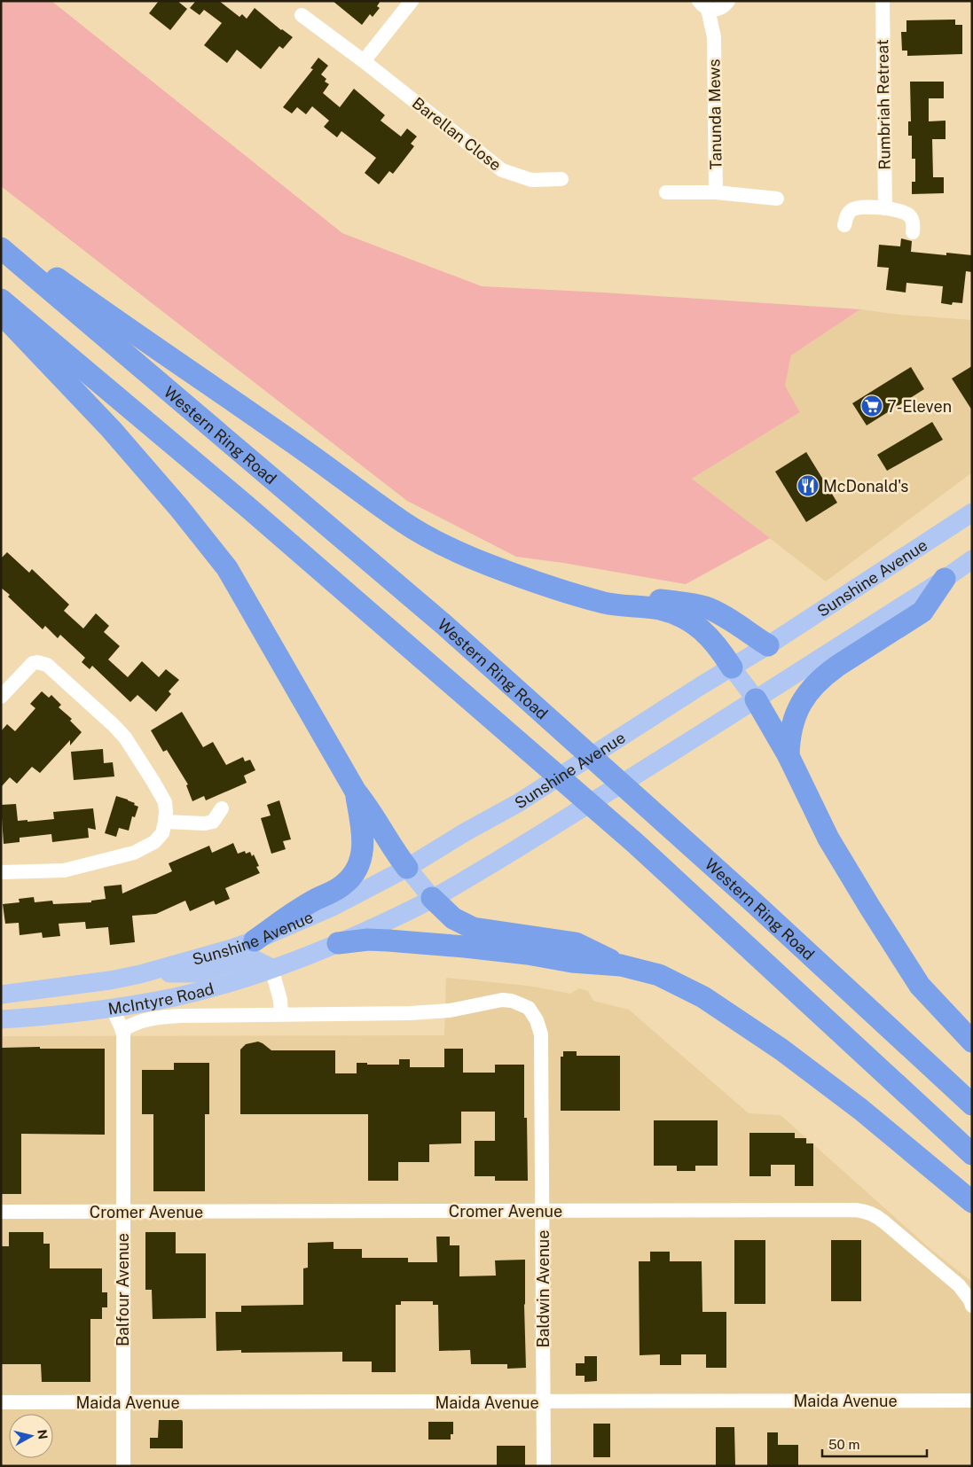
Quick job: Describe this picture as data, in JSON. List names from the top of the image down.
{
  "streets": {
    "highway": ["Western Ring Road"],
    "main road": ["Sunshine Avenue", "McIntyre Road"],
    "street": [
      "Rumbriah Retreat",
      "Tanunda Mews",
      "Barellan Close",
      "Cromer Avenue",
      "Baldwin Avenue",
      "Balfour Avenue",
      "Maida Avenue"
    ]
  },
  "crossings": [
    ["Sunshine Avenue", "McIntyre Road"],
    ["McIntyre Road", "Baldwin Avenue"],
    ["McIntyre Road", "Balfour Avenue"],
    ["Cromer Avenue", "Baldwin Avenue"],
    ["Cromer Avenue", "Balfour Avenue"],
    ["Baldwin Avenue", "Maida Avenue"],
    ["Balfour Avenue", "Maida Avenue"]
  ],
  "places": {
    "supermarket": ["7-Eleven"],
    "restaurant": ["McDonald's"]
  },
  "scale_bar": "50 m",
  "north": "right"
}
